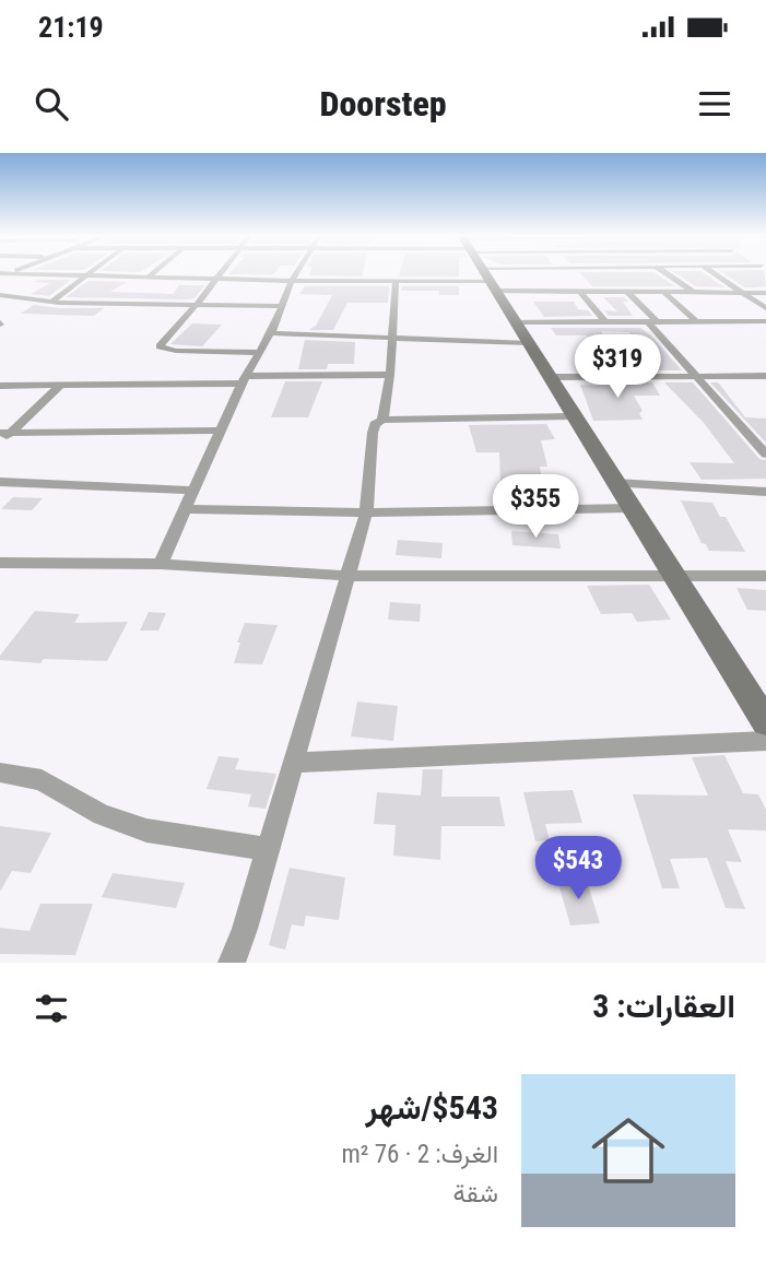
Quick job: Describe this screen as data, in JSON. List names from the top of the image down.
{
  "page": {
    "status": "21:19",
    "header": "Doorstep",
    "price": ["$319", "$355", "$543"],
    "heading": "العقارات: 3",
    "list": [
      {
        "name": "$543/شهر",
        "note": "الغرف: 2 · 76 m² · شقة"
      }
    ]
  }
}
